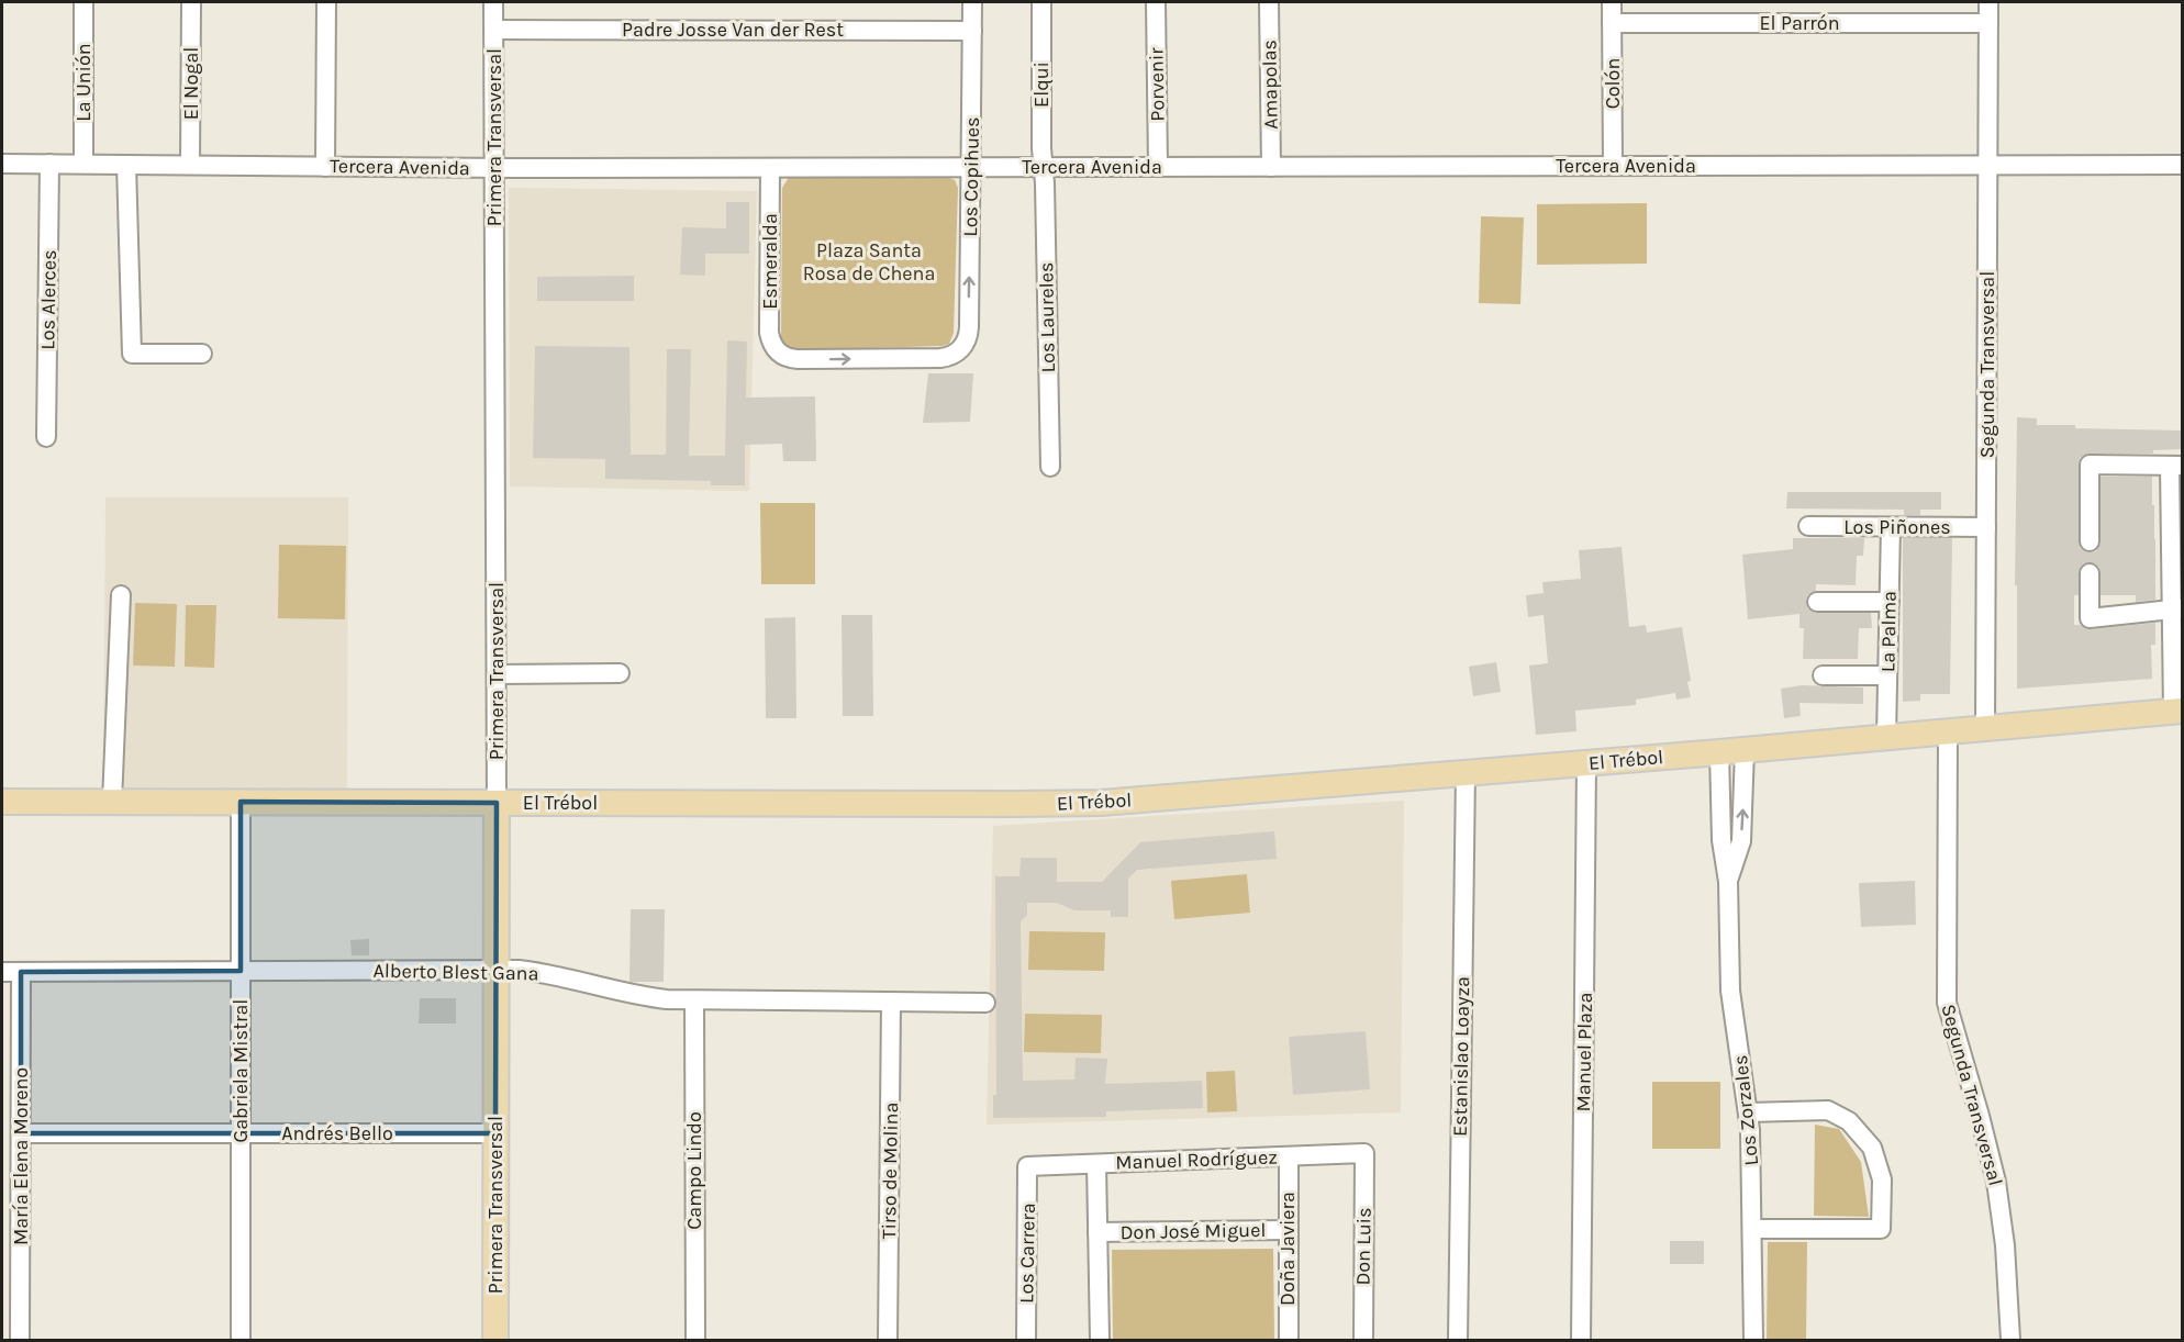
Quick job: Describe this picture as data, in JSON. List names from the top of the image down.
{
  "streets": {
    "main road": ["Primera Transversal", "El Trébol"],
    "street": [
      "El Parrón",
      "Padre Josse Van der Rest",
      "La Unión",
      "El Nogal",
      "Colón",
      "Elqui",
      "Porvenir",
      "Amapolas",
      "Tercera Avenida",
      "Los Copihues",
      "Esmeralda",
      "Los Alerces",
      "Los Laureles",
      "Segunda Transversal",
      "Los Piñones",
      "La Palma",
      "Alberto Blest Gana",
      "Manuel Plaza",
      "Estanislao Loayza",
      "Gabriela Mistral",
      "Los Zorzales",
      "Andrés Bello",
      "María Elena Moreno",
      "Manuel Rodríguez",
      "Campo Lindo",
      "Tirso de Molina",
      "Don José Miguel",
      "Don Luis",
      "Doña Javiera",
      "Los Carrera"
    ]
  },
  "crossings": [
    ["El Parrón", "Colón"],
    ["El Parrón", "Segunda Transversal"],
    ["Padre Josse Van der Rest", "Primera Transversal"],
    ["Padre Josse Van der Rest", "Los Copihues"],
    ["La Unión", "Tercera Avenida"],
    ["El Nogal", "Tercera Avenida"],
    ["Colón", "Tercera Avenida"],
    ["Elqui", "Tercera Avenida"],
    ["Elqui", "Los Laureles"],
    ["Porvenir", "Tercera Avenida"],
    ["Amapolas", "Tercera Avenida"],
    ["Primera Transversal", "Tercera Avenida"],
    ["Primera Transversal", "El Trébol"],
    ["Primera Transversal", "Alberto Blest Gana"],
    ["Primera Transversal", "Andrés Bello"],
    ["Tercera Avenida", "Los Copihues"],
    ["Tercera Avenida", "Esmeralda"],
    ["Tercera Avenida", "Los Alerces"],
    ["Tercera Avenida", "Los Laureles"],
    ["Tercera Avenida", "Segunda Transversal"],
    ["Los Copihues", "Esmeralda"],
    ["Segunda Transversal", "Los Piñones"],
    ["Segunda Transversal", "El Trébol"],
    ["Los Piñones", "La Palma"],
    ["La Palma", "El Trébol"],
    ["El Trébol", "Manuel Plaza"],
    ["El Trébol", "Estanislao Loayza"],
    ["El Trébol", "Gabriela Mistral"],
    ["El Trébol", "Los Zorzales"],
    ["Alberto Blest Gana", "Gabriela Mistral"],
    ["Alberto Blest Gana", "María Elena Moreno"],
    ["Alberto Blest Gana", "Campo Lindo"],
    ["Alberto Blest Gana", "Tirso de Molina"],
    ["Gabriela Mistral", "Andrés Bello"],
    ["Andrés Bello", "María Elena Moreno"],
    ["Manuel Rodríguez", "Don Luis"],
    ["Manuel Rodríguez", "Doña Javiera"],
    ["Manuel Rodríguez", "Los Carrera"],
    ["Don José Miguel", "Doña Javiera"]
  ],
  "parks": ["Plaza Santa Rosa de Chena"]
}
